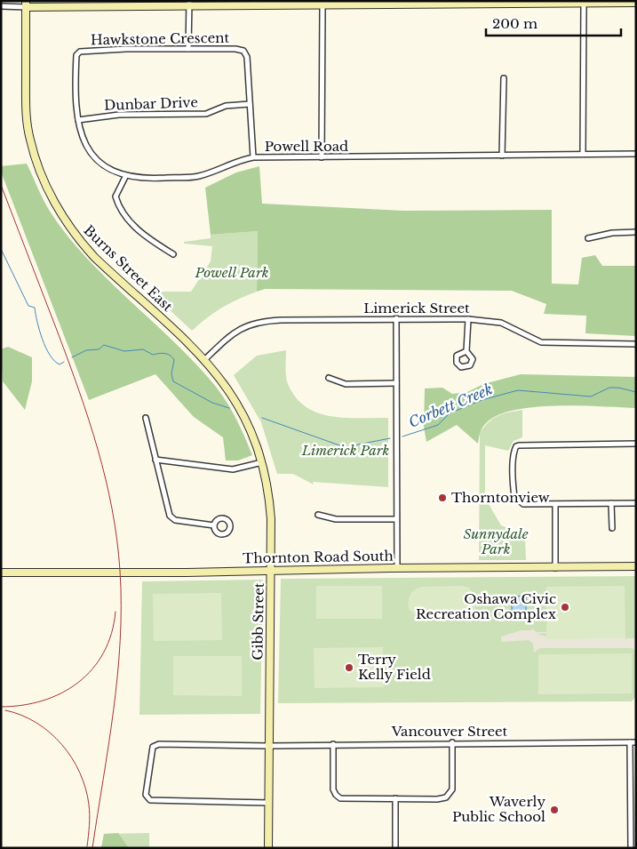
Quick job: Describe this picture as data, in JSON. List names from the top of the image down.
{
  "streets": {
    "street": [
      "Hawkstone Crescent",
      "Dunbar Drive",
      "Powell Road",
      "Burns Street East",
      "Limerick Street",
      "Thornton Road South",
      "Gibb Street",
      "Vancouver Street"
    ]
  },
  "crossings": [
    ["Hawkstone Crescent", "Dunbar Drive"],
    ["Hawkstone Crescent", "Powell Road"],
    ["Dunbar Drive", "Powell Road"],
    ["Burns Street East", "Limerick Street"],
    ["Burns Street East", "Gibb Street"],
    ["Limerick Street", "Gibb Street"],
    ["Thornton Road South", "Gibb Street"],
    ["Gibb Street", "Vancouver Street"]
  ],
  "water": ["Corbett Creek"],
  "parks": ["Powell Park", "Limerick Park", "Sunnydale Park"],
  "places": [
    "Thorntonview",
    "Oshawa Civic Recreation Complex",
    "Terry Kelly Field",
    "Waverly Public School"
  ],
  "scale_bar": "200 m"
}
